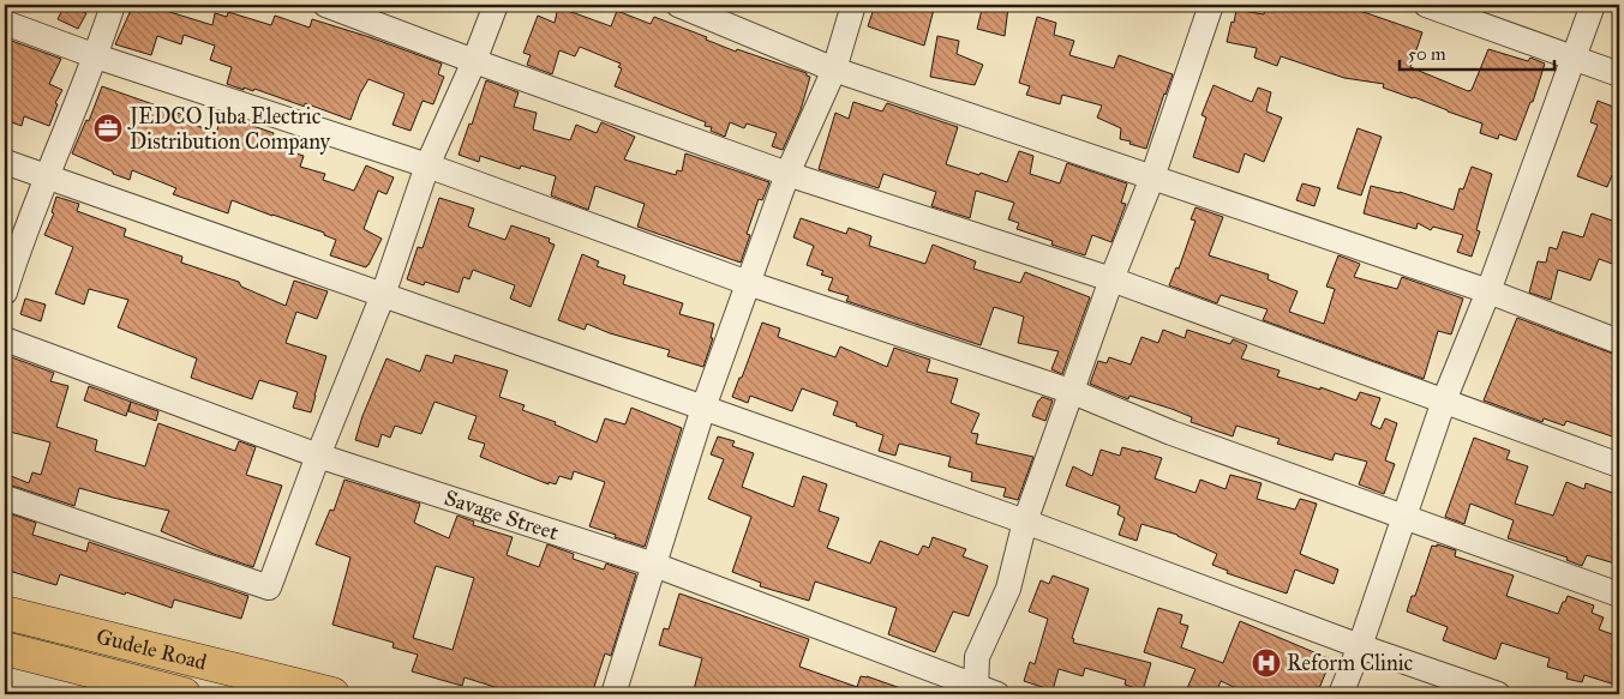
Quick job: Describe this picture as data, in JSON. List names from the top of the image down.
{
  "streets": {
    "highway": ["Gudele Road"],
    "street": ["Savage Street"]
  },
  "places": {
    "office": ["JEDCO Juba Electric Distribution Company"],
    "hospital": ["Reform Clinic"]
  },
  "scale_bar": "50 m"
}
